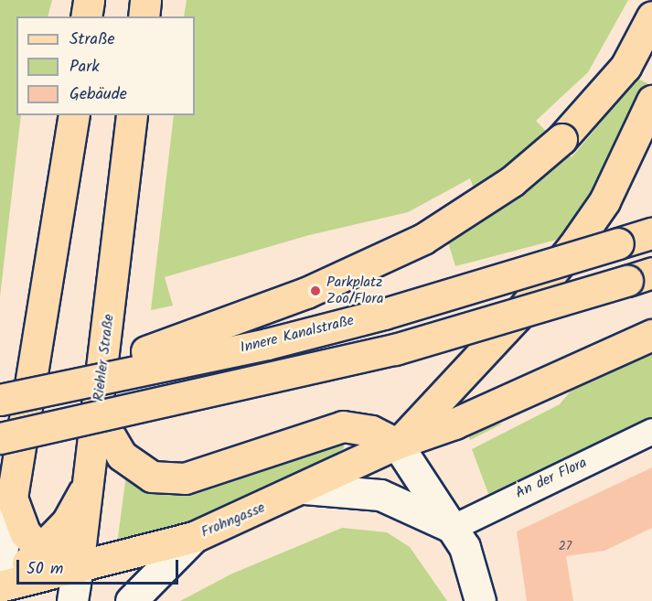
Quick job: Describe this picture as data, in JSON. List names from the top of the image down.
{
  "streets": {
    "main road": ["Innere Kanalstraße", "Riehler Straße", "Frohngasse"],
    "street": ["An der Flora"]
  },
  "crossings": [
    ["Riehler Straße", "Frohngasse"]
  ],
  "places": ["Parkplatz Zoo/Flora"],
  "house_numbers": ["27"],
  "legend": ["Straße", "Park", "Gebäude"],
  "scale_bar": "50 m"
}
